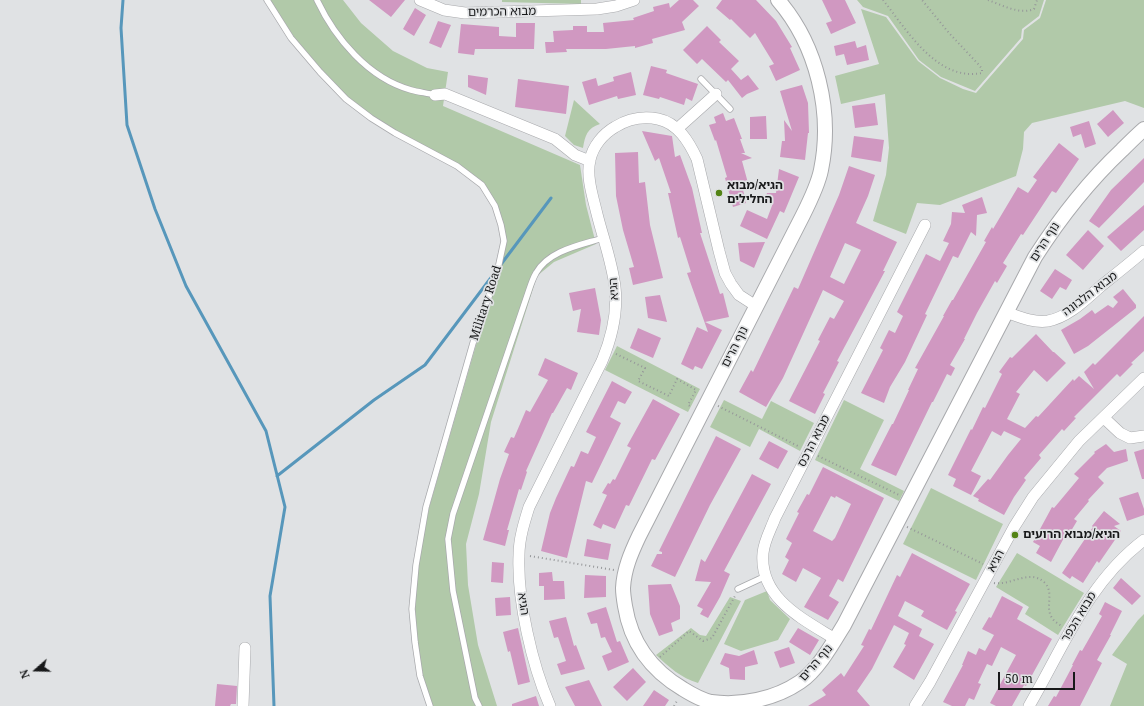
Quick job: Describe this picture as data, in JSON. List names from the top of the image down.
{
  "streets": {
    "street": [
      "מבוא הכרמים",
      "נוף הרים",
      "הגיא",
      "מבוא הלבונה",
      "מבוא הרכס",
      "מבוא הכפר"
    ],
    "lane": ["Military Road"]
  },
  "crossings": [
    ["נוף הרים", "הגיא"],
    ["נוף הרים", "מבוא הלבונה"],
    ["נוף הרים", "מבוא הרכס"]
  ],
  "places": ["הגיא/מבוא החלילים", "הגיא/מבוא הרועים"],
  "scale_bar": "50 m",
  "north": "left"
}
